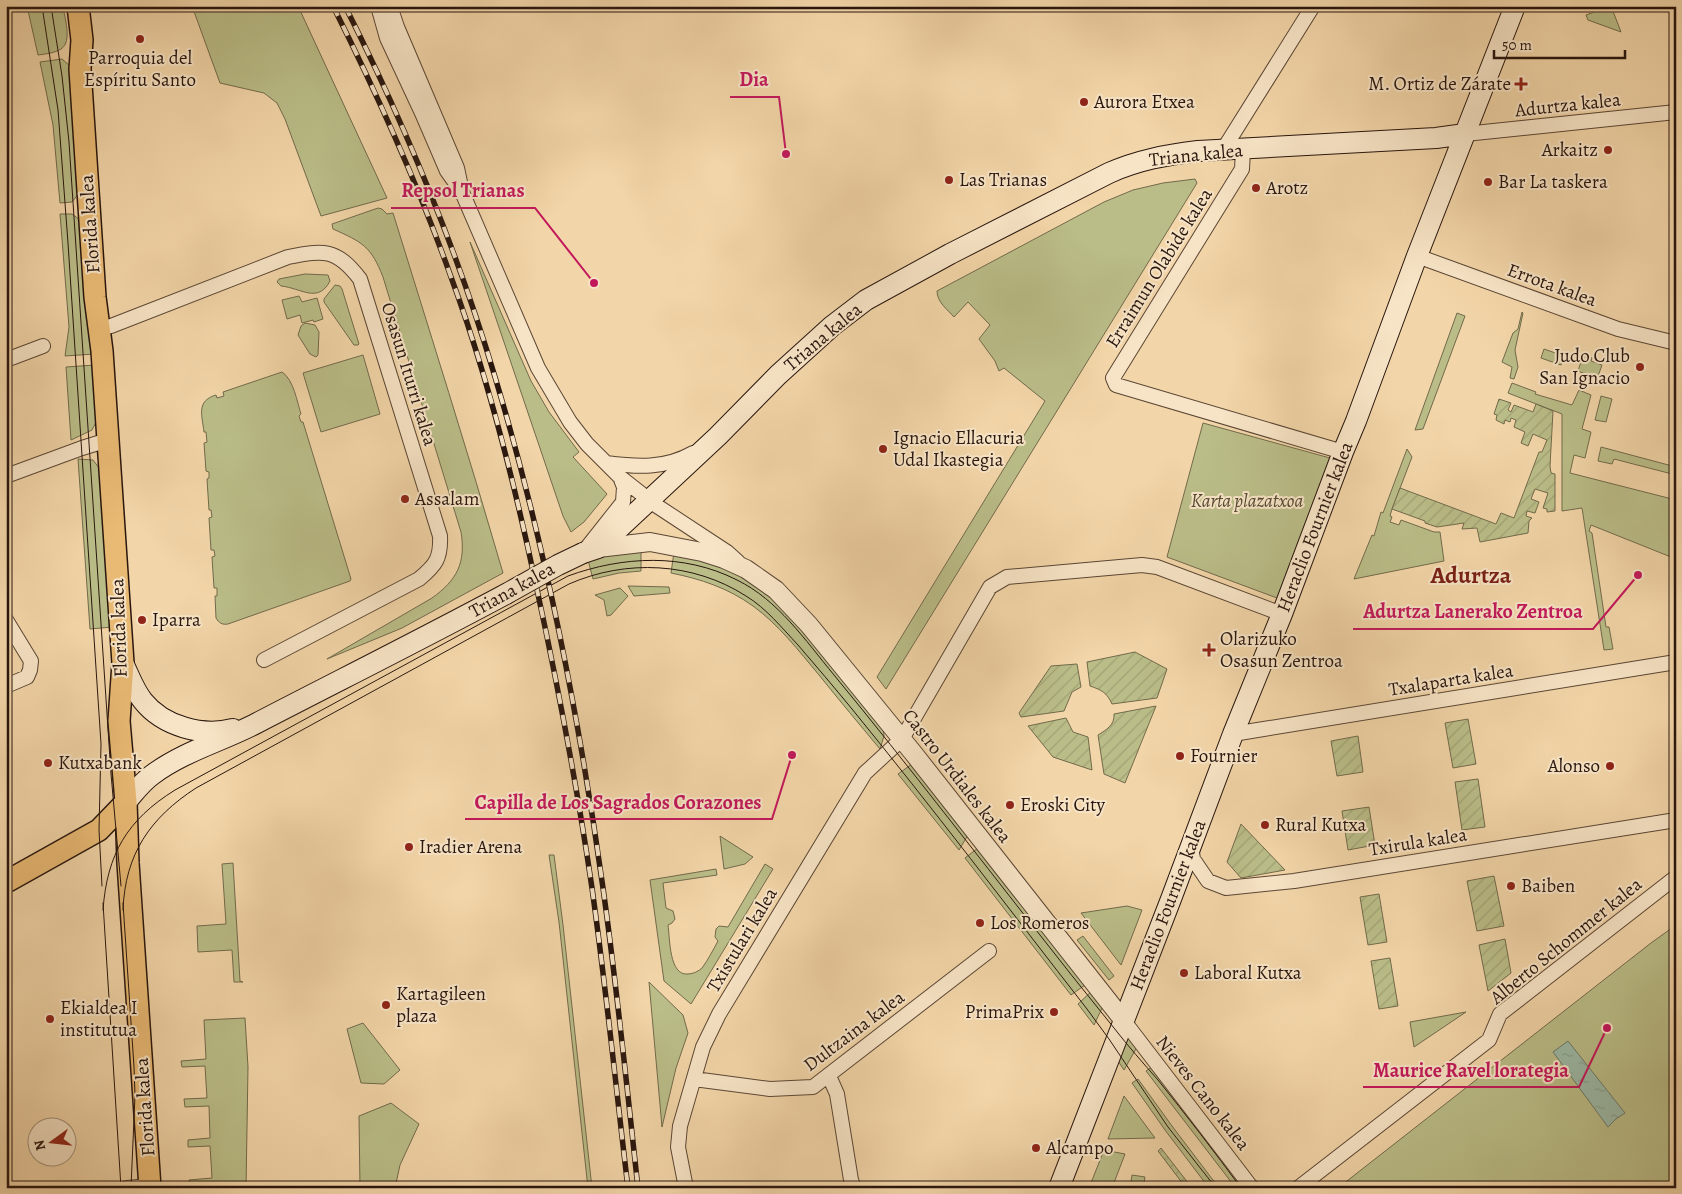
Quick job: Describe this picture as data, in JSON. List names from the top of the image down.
{
  "streets": {
    "main road": ["Triana kalea", "Florida kalea", "Heraclio Fournier kalea"],
    "street": [
      "Adurtza kalea",
      "Erraimun Olabide kalea",
      "Errota kalea",
      "Osasun Iturri kalea",
      "Txalaparta kalea",
      "Castro Urdiales kalea",
      "Txirula kalea",
      "Txistulari kalea",
      "Alberto Schommer kalea",
      "Dultzaina kalea",
      "Nieves Cano kalea"
    ]
  },
  "crossings": [
    ["Adurtza kalea", "Triana kalea"],
    ["Adurtza kalea", "Heraclio Fournier kalea"],
    ["Triana kalea", "Florida kalea"],
    ["Triana kalea", "Erraimun Olabide kalea"],
    ["Triana kalea", "Heraclio Fournier kalea"],
    ["Triana kalea", "Castro Urdiales kalea"],
    ["Florida kalea", "Osasun Iturri kalea"],
    ["Erraimun Olabide kalea", "Heraclio Fournier kalea"],
    ["Errota kalea", "Heraclio Fournier kalea"],
    ["Heraclio Fournier kalea", "Txalaparta kalea"],
    ["Heraclio Fournier kalea", "Castro Urdiales kalea"],
    ["Heraclio Fournier kalea", "Txirula kalea"],
    ["Heraclio Fournier kalea", "Txistulari kalea"],
    ["Heraclio Fournier kalea", "Nieves Cano kalea"],
    ["Castro Urdiales kalea", "Txistulari kalea"],
    ["Castro Urdiales kalea", "Nieves Cano kalea"],
    ["Txistulari kalea", "Dultzaina kalea"]
  ],
  "districts": ["Adurtza"],
  "parks": ["Karta plazatxoa"],
  "places": {
    "other": [
      "Parroquia del Espíritu Santo",
      "Aurora Etxea",
      "Arkaitz",
      "Dia",
      "Las Trianas",
      "Bar La taskera",
      "Arotz",
      "Repsol Trianas",
      "Judo Club San Ignacio",
      "Ignacio Ellacuria Udal Ikastegia",
      "Assalam",
      "Adurtza Lanerako Zentroa",
      "Iparra",
      "Capilla de Los Sagrados Corazones",
      "Fournier",
      "Kutxabank",
      "Alonso",
      "Eroski City",
      "Rural Kutxa",
      "Iradier Arena",
      "Baiben",
      "Los Romeros",
      "Laboral Kutxa",
      "Kartagileen plaza",
      "PrimaPrix",
      "Ekialdea I institutua",
      "Maurice Ravel lorategia",
      "Alcampo"
    ],
    "health": ["M. Ortiz de Zárate", "Olarizuko Osasun Zentroa"]
  },
  "scale_bar": "50 m",
  "north": "left"
}
